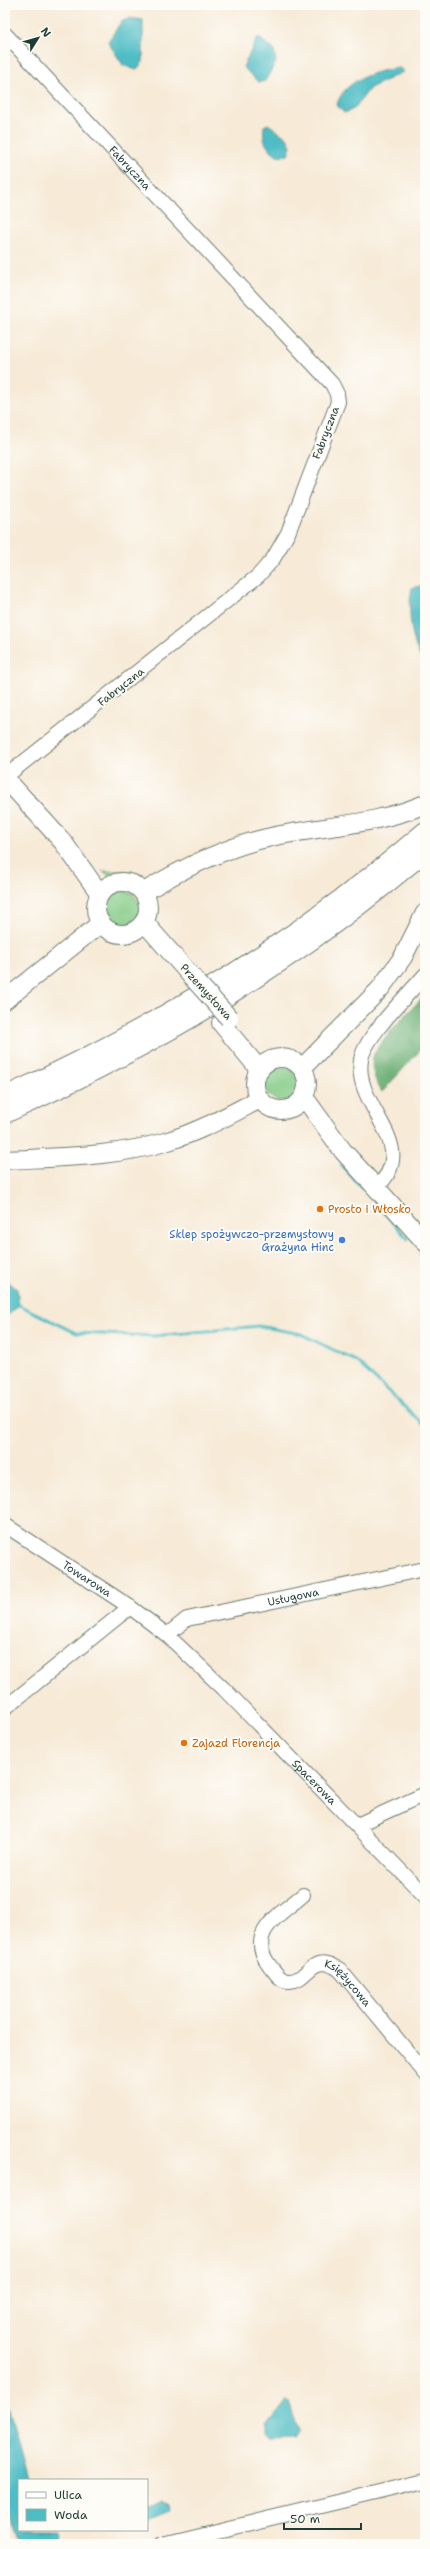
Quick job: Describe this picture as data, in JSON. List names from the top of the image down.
{
  "streets": {
    "main road": ["Przemysłowa"],
    "street": [
      "Fabryczna",
      "Towarowa",
      "Usługowa",
      "Spacerowa",
      "Księżycowa"
    ]
  },
  "crossings": [
    ["Towarowa", "Usługowa"],
    ["Towarowa", "Spacerowa"],
    ["Usługowa", "Spacerowa"]
  ],
  "places": ["Prosto i Włosko", "Sklep spożywczo-przemysłowy Grażyna Hinc", "Zajazd Florencja"],
  "legend": ["Ulica", "Woda"],
  "scale_bar": "50 m",
  "north": "top right"
}
